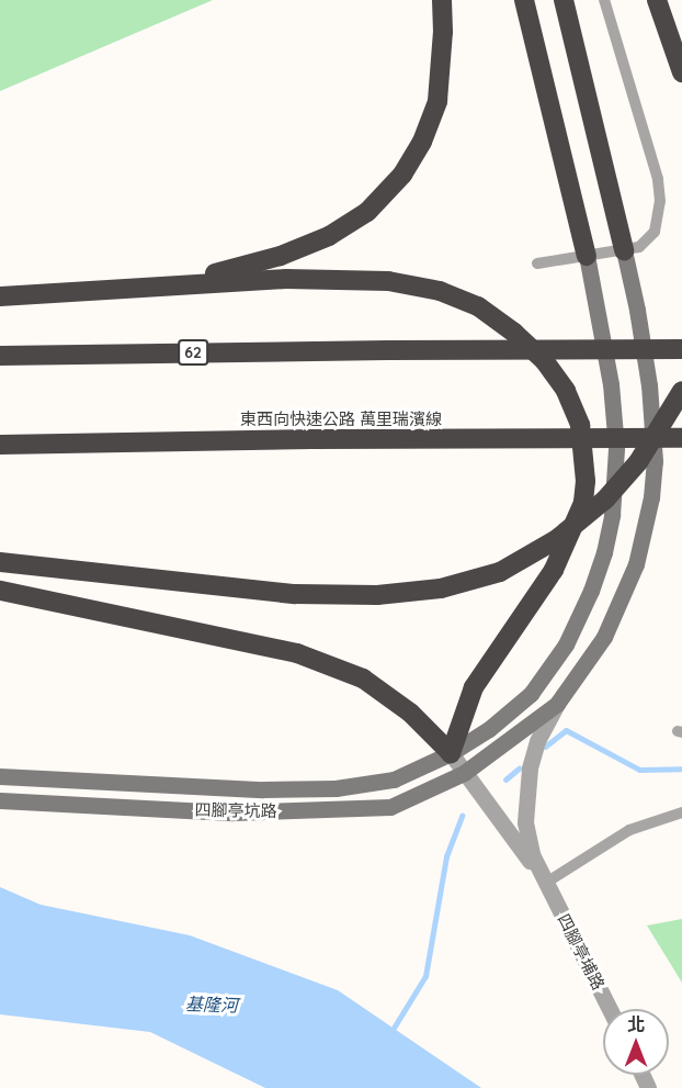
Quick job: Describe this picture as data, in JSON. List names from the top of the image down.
{
  "streets": {
    "highway": ["62", "東西向快速公路 萬里瑞濱線"],
    "street": ["四腳亭坑路", "四腳亭埔路"]
  },
  "water": ["基隆河"],
  "north": "top"
}
